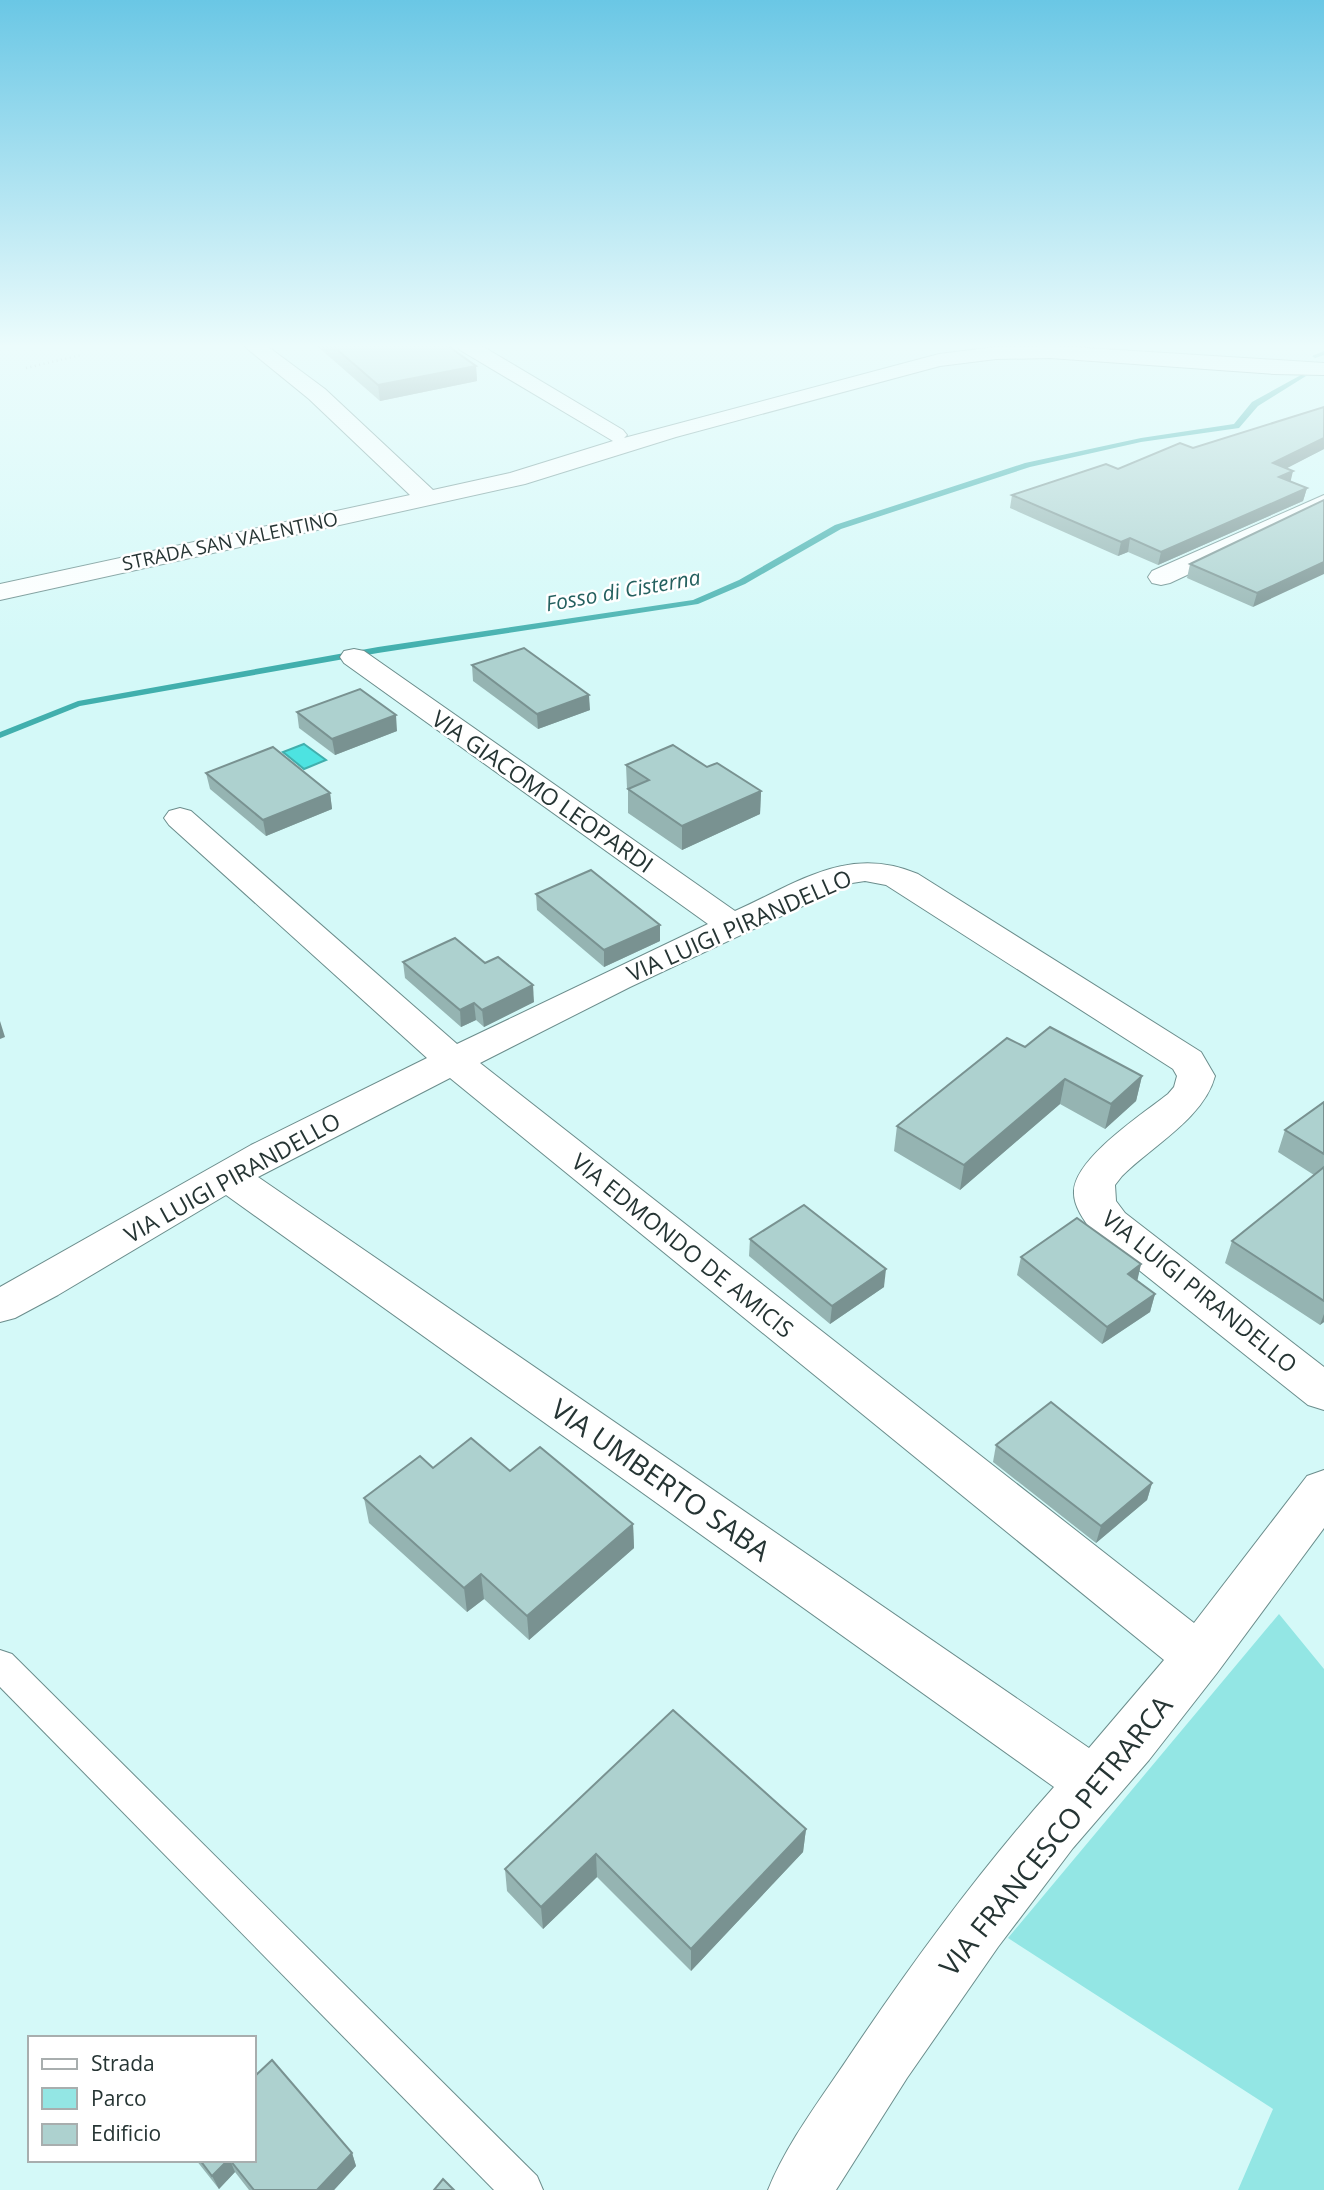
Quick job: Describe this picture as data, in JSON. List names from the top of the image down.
{
  "streets": {
    "street": [
      "STRADA SAN VALENTINO",
      "VIA GIACOMO LEOPARDI",
      "VIA LUIGI PIRANDELLO",
      "VIA EDMONDO DE AMICIS",
      "VIA UMBERTO SABA",
      "VIA FRANCESCO PETRARCA"
    ]
  },
  "crossings": [
    ["VIA GIACOMO LEOPARDI", "VIA LUIGI PIRANDELLO"],
    ["VIA LUIGI PIRANDELLO", "VIA EDMONDO DE AMICIS"],
    ["VIA LUIGI PIRANDELLO", "VIA UMBERTO SABA"],
    ["VIA EDMONDO DE AMICIS", "VIA FRANCESCO PETRARCA"],
    ["VIA UMBERTO SABA", "VIA FRANCESCO PETRARCA"]
  ],
  "water": ["Fosso di Cisterna"],
  "legend": ["Strada", "Parco", "Edificio"]
}
